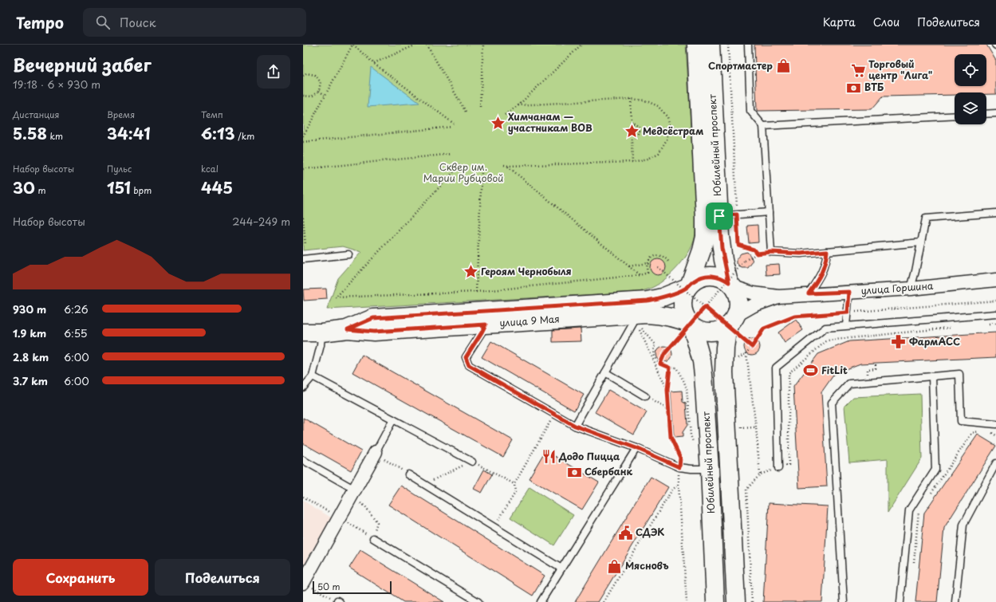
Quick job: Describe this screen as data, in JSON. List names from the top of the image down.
{
  "streets": {
    "main road": ["Юбилейный проспект", "улица 9 Мая"],
    "street": ["улица Горшина"]
  },
  "crossings": [
    ["Юбилейный проспект", "улица Горшина"],
    ["Юбилейный проспект", "улица 9 Мая"],
    ["улица Горшина", "улица 9 Мая"]
  ],
  "parks": ["Сквер им. Марии Рубцовой"],
  "places": {
    "shop": ["Спортмастер", "Мясновъ"],
    "supermarket": ["Торговый центр \"Лига\""],
    "bank": ["ВТБ", "Сбербанк"],
    "place": ["Химчанам — участникам ВОВ", "Медсёстрам", "Героям Чернобыля"],
    "pharmacy": ["ФармАСС"],
    "sports": ["FitLit"],
    "restaurant": ["Додо Пицца"],
    "public building": ["СДЭК"]
  },
  "scale_bar": "50 m",
  "page": {
    "header": "Tempo",
    "search": "Поиск",
    "nav": ["Карта", "Слои", "Поделиться"],
    "heading": ["Вечерний забег", "19:18 · 6 × 930 m"],
    "stats": [
      ["Дистанция", "5.58 km"],
      ["Время", "34:41"],
      ["Темп", "6:13 /km"],
      ["Набор высоты", "30 m"],
      ["Пульс", "151 bpm"],
      ["kcal", "445"]
    ],
    "chart": ["Набор высоты", "244–249 m"],
    "list": [
      {
        "name": "930 m",
        "note": "6:26"
      },
      {
        "name": "1.9 km",
        "note": "6:55"
      },
      {
        "name": "2.8 km",
        "note": "6:00"
      },
      {
        "name": "3.7 km",
        "note": "6:00"
      }
    ],
    "buttons": ["Сохранить", "Поделиться"],
    "scale": "50 m"
  }
}
